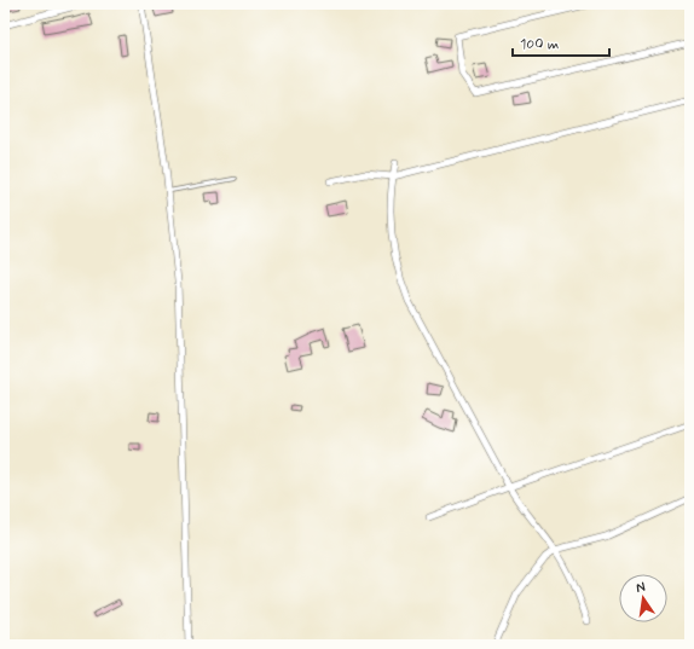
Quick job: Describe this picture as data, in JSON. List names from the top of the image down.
{
  "scale_bar": "100 m",
  "north": "top"
}
